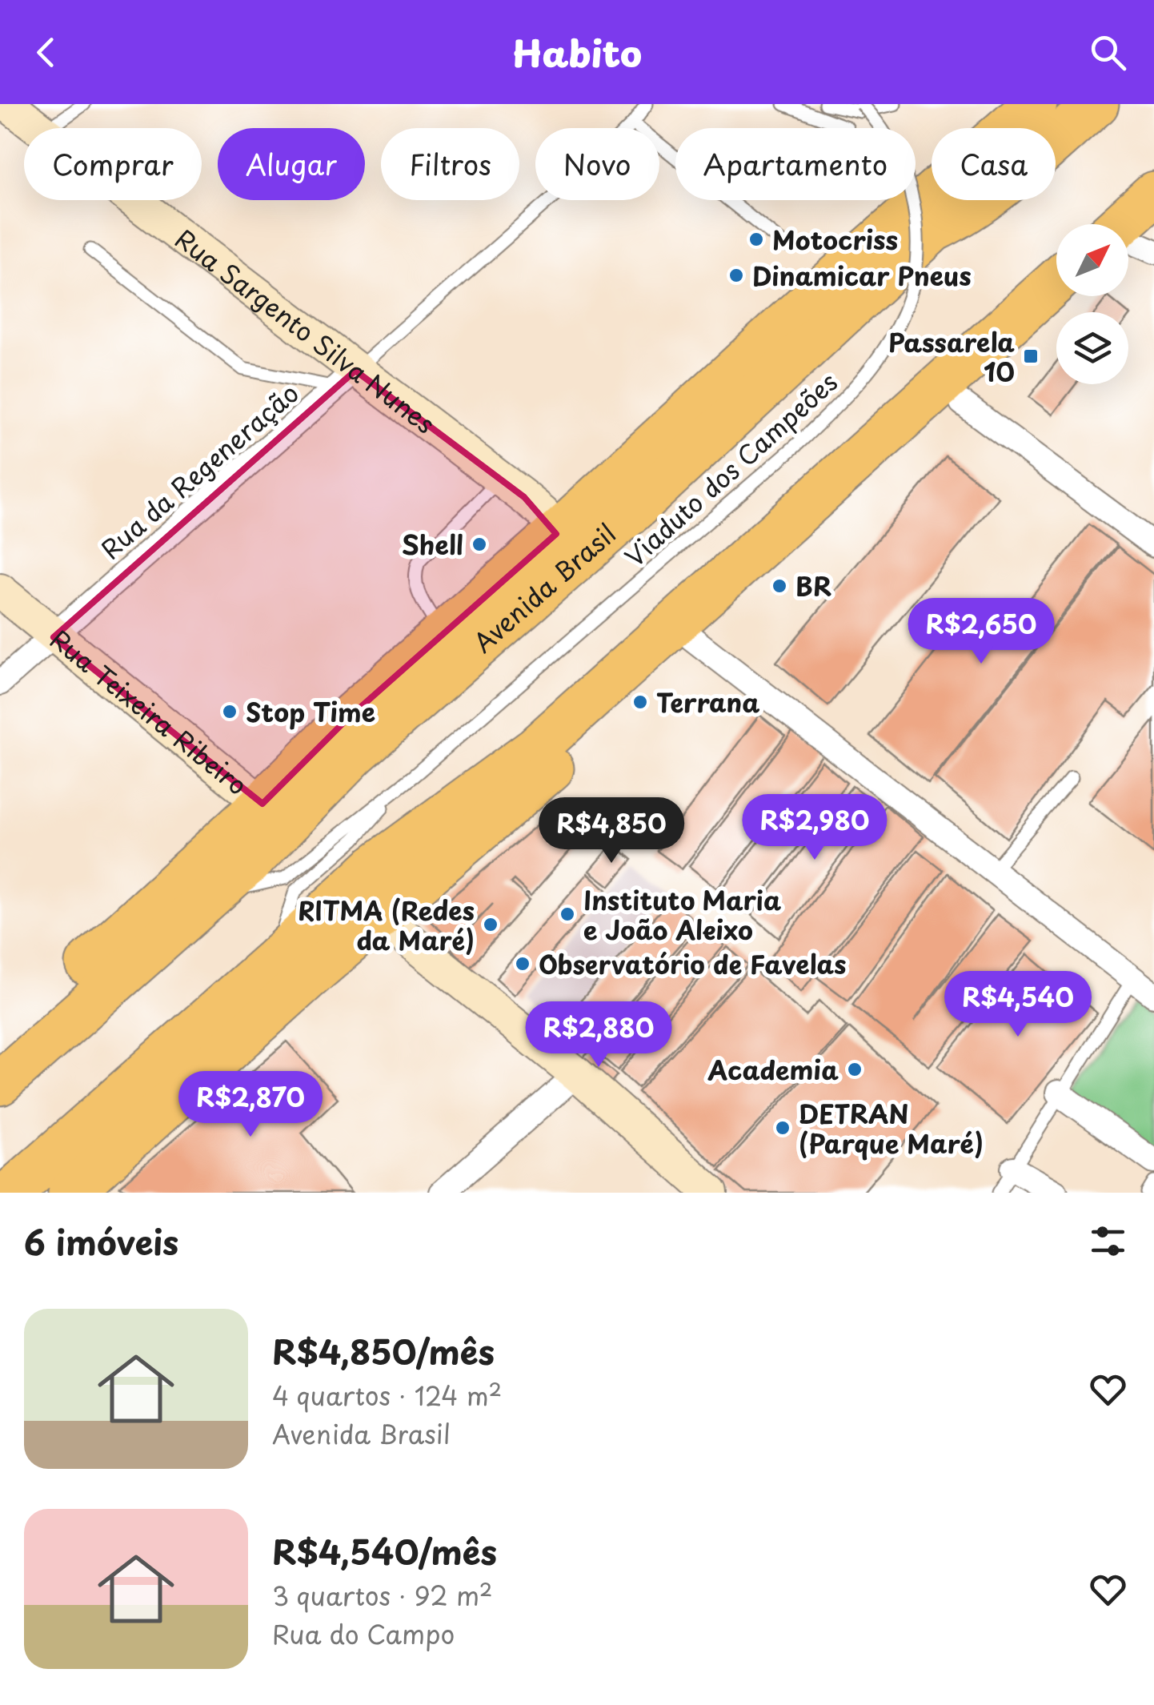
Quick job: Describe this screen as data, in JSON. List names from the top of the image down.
{
  "streets": {
    "highway": ["Avenida Brasil"],
    "street": ["Rua Sargento Silva Nunes", "Rua da Regeneração", "Rua Teixeira Ribeiro"],
    "lane": ["Viaduto dos Campeões"]
  },
  "crossings": [
    ["Rua Sargento Silva Nunes", "Rua da Regeneração"],
    ["Rua Sargento Silva Nunes", "Avenida Brasil"],
    ["Rua da Regeneração", "Rua Teixeira Ribeiro"],
    ["Avenida Brasil", "Rua Teixeira Ribeiro"]
  ],
  "places": {
    "other": [
      "Motocriss",
      "Dinamicar Pneus",
      "Shell",
      "BR",
      "Terrana",
      "Stop Time",
      "Instituto Maria e João Aleixo",
      "RITMA (Redes da Maré)",
      "Observatório de Favelas",
      "Academia",
      "DETRAN (Parque Maré)"
    ],
    "transit": ["Passarela 10"]
  },
  "north": "top right",
  "page": {
    "header": "Habito",
    "chip": [
      "Comprar",
      "Alugar",
      "Filtros",
      "Novo",
      "Apartamento",
      "Casa"
    ],
    "price": [
      "R$2,650",
      "R$2,980",
      "R$4,850",
      "R$4,540",
      "R$2,880",
      "R$2,870"
    ],
    "heading": "6 imóveis",
    "list": [
      {
        "name": "R$4,850/mês",
        "note": "4 quartos · 124 m² · Avenida Brasil"
      },
      {
        "name": "R$4,540/mês",
        "note": "3 quartos · 92 m² · Rua do Campo"
      }
    ]
  }
}
